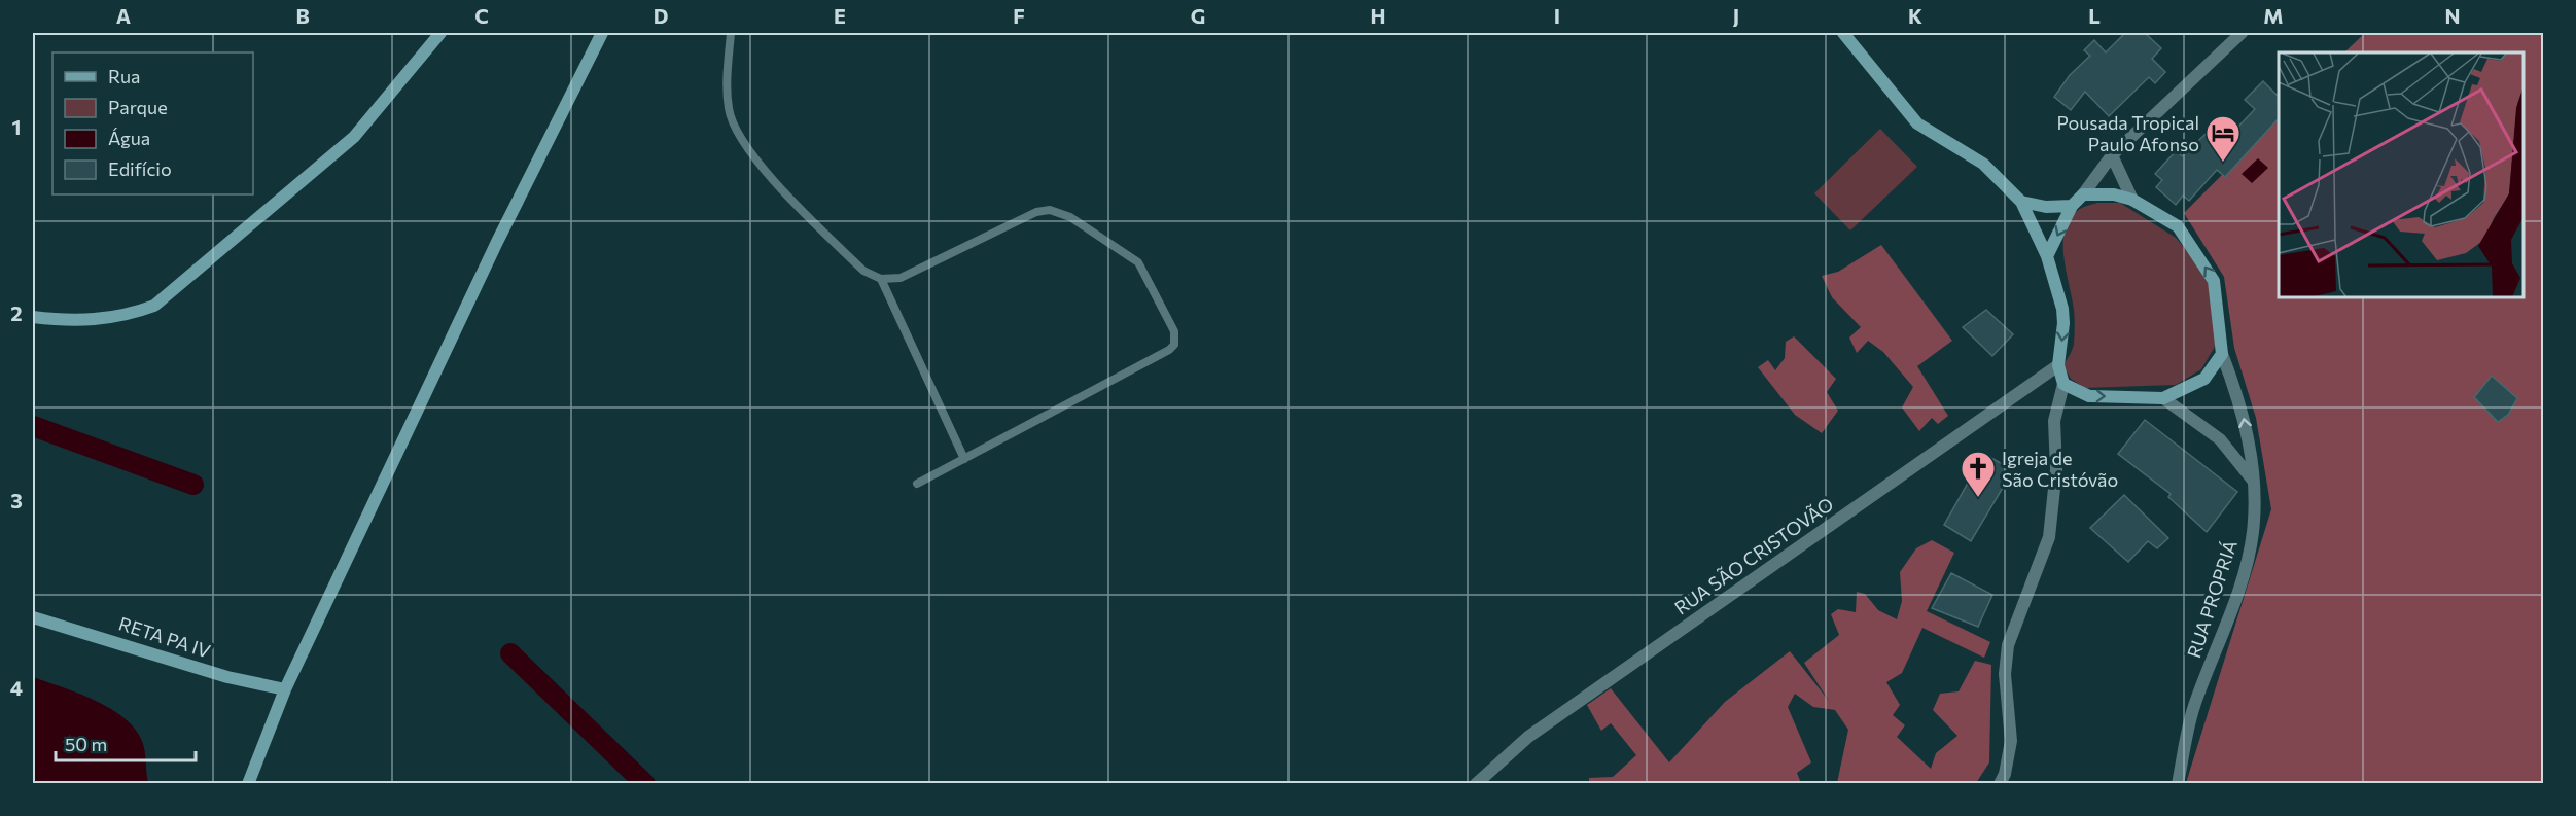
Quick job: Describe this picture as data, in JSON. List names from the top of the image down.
{
  "streets": {
    "street": ["RUA SÃO CRISTOVÃO", "RUA PROPRIÁ", "RETA PA IV"]
  },
  "crossings": [
    ["RUA SÃO CRISTOVÃO", "RUA PROPRIÁ"]
  ],
  "places": {
    "hotel": ["Pousada Tropical Paulo Afonso"],
    "church": ["Igreja de São Cristóvão"]
  },
  "legend": [
    "Rua",
    "Parque",
    "Água",
    "Edifício"
  ],
  "scale_bar": "50 m",
  "grid": {
    "columns": [
      "A",
      "B",
      "C",
      "D",
      "E",
      "F",
      "G",
      "H",
      "I",
      "J",
      "K",
      "L",
      "M",
      "N"
    ],
    "rows": [
      "1",
      "2",
      "3",
      "4"
    ]
  }
}
